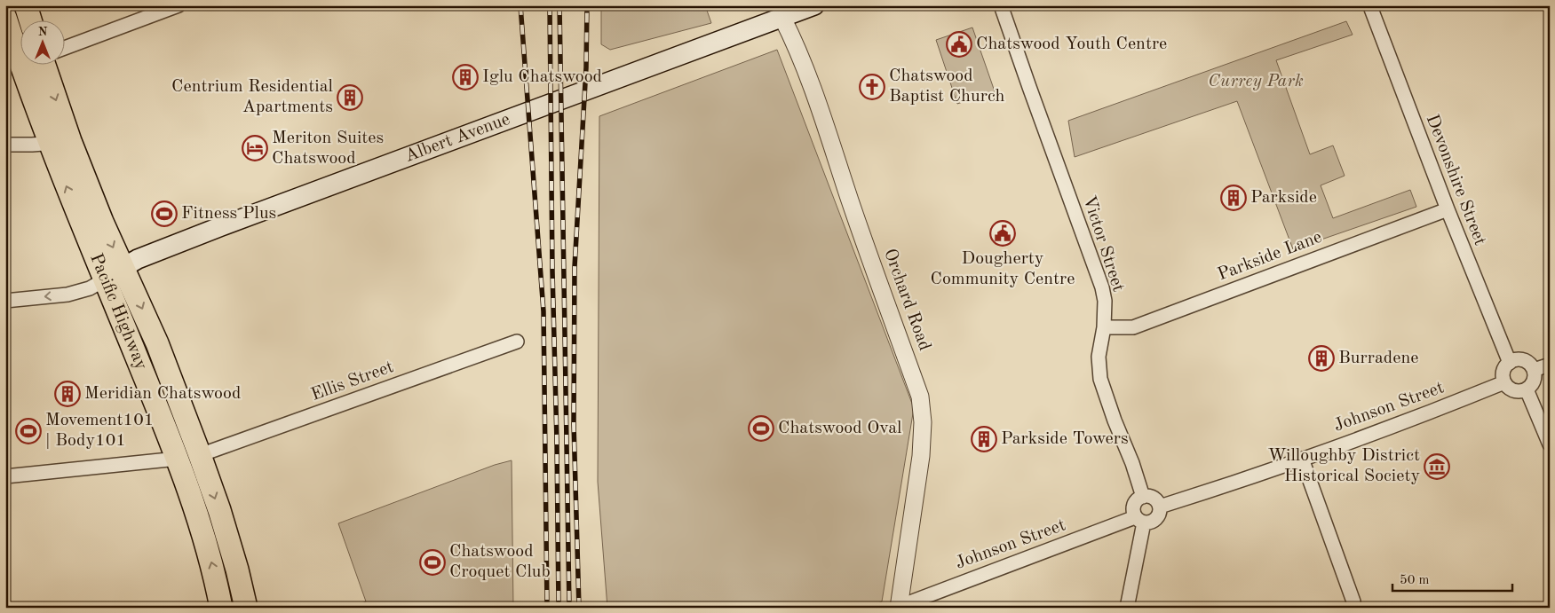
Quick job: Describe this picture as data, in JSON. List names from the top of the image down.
{
  "streets": {
    "highway": ["Pacific Highway"],
    "main road": ["Albert Avenue"],
    "street": [
      "Devonshire Street",
      "Victor Street",
      "Parkside Lane",
      "Orchard Road",
      "Ellis Street",
      "Johnson Street"
    ]
  },
  "crossings": [
    ["Albert Avenue", "Orchard Road"],
    ["Albert Avenue", "Pacific Highway"],
    ["Devonshire Street", "Parkside Lane"],
    ["Devonshire Street", "Johnson Street"],
    ["Victor Street", "Parkside Lane"],
    ["Victor Street", "Johnson Street"],
    ["Orchard Road", "Johnson Street"],
    ["Pacific Highway", "Ellis Street"]
  ],
  "parks": ["Currey Park"],
  "places": {
    "public building": ["Chatswood Youth Centre", "Dougherty Community Centre"],
    "building": [
      "Iglu Chatswood",
      "Centrium Residential Apartments",
      "Parkside",
      "Burradene",
      "Meridian Chatswood",
      "Parkside Towers"
    ],
    "church": ["Chatswood Baptist Church"],
    "hotel": ["Meriton Suites Chatswood"],
    "sports": [
      "Fitness Plus",
      "Chatswood Oval",
      "Movement101 | Body101",
      "Chatswood Croquet Club"
    ],
    "museum": ["Willoughby District Historical Society"]
  },
  "scale_bar": "50 m",
  "north": "top"
}
